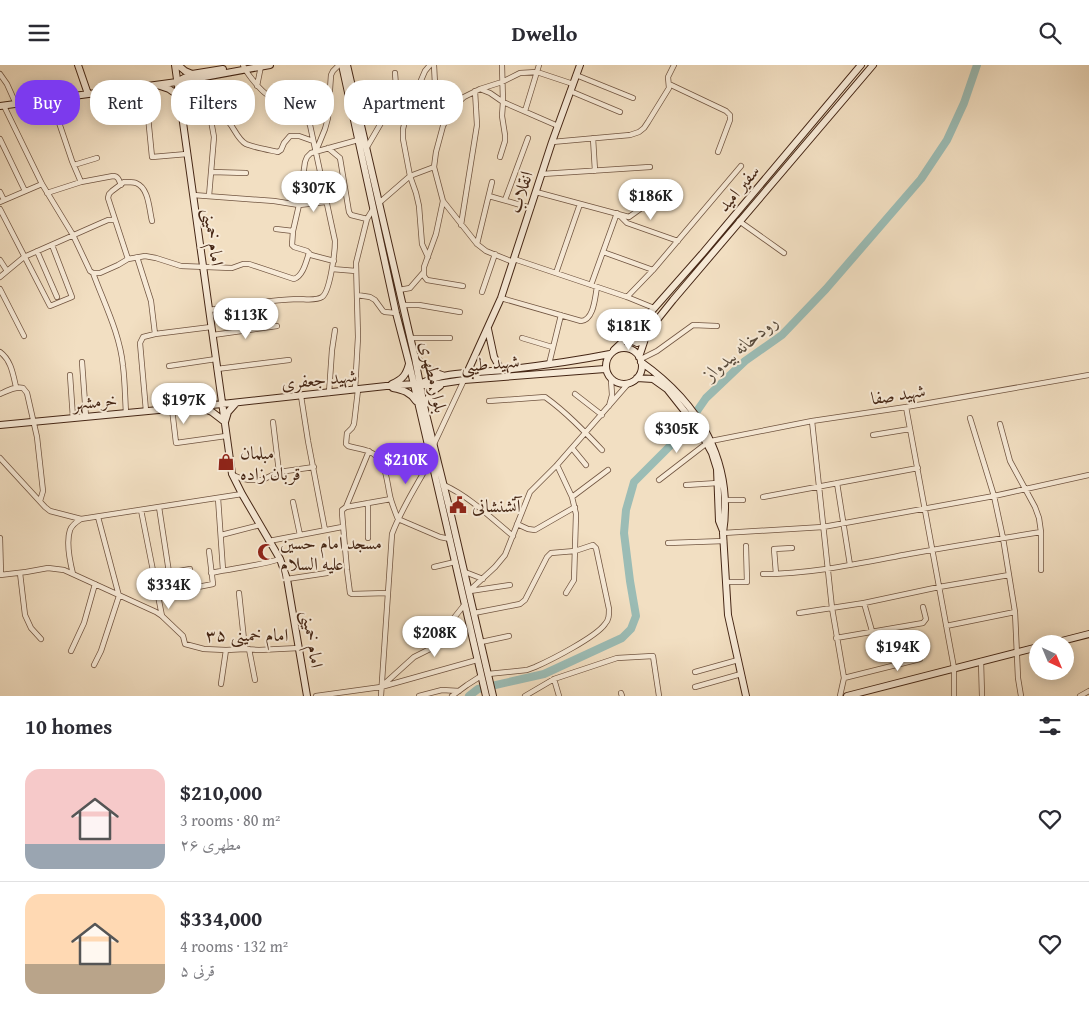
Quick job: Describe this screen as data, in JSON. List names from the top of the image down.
{
  "streets": {
    "street": [
      "سفیر امید",
      "انقلاب",
      "امام خمینی",
      "شهید طیبی",
      "بلوار مطهری",
      "شهید جعفری",
      "شهید صفا",
      "خرمشهر",
      "امام خمینی ۳۵"
    ]
  },
  "crossings": [
    ["سفیر امید", "شهید طیبی"],
    ["انقلاب", "شهید طیبی"],
    ["امام خمینی", "شهید جعفری"],
    ["امام خمینی", "خرمشهر"],
    ["امام خمینی", "امام خمینی ۳۵"],
    ["شهید طیبی", "بلوار مطهری"],
    ["شهید طیبی", "شهید جعفری"],
    ["بلوار مطهری", "شهید جعفری"],
    ["شهید جعفری", "خرمشهر"]
  ],
  "water": ["رودخانه بیدواز"],
  "places": {
    "shop": ["مبلمان قربان زاده"],
    "public building": ["آتشنشانی"],
    "mosque": ["مسجد امام حسین علیه السلام"]
  },
  "north": "bottom right",
  "page": {
    "header": "Dwello",
    "chip": [
      "Buy",
      "Rent",
      "Filters",
      "New",
      "Apartment"
    ],
    "price": [
      "$307K",
      "$186K",
      "$113K",
      "$181K",
      "$197K",
      "$305K",
      "$210K",
      "$334K",
      "$208K",
      "$194K"
    ],
    "heading": "10 homes",
    "list": [
      {
        "name": "$210,000",
        "note": "3 rooms · 80 m² · مطهری ۲۶"
      },
      {
        "name": "$334,000",
        "note": "4 rooms · 132 m² · قرنی ۵"
      }
    ]
  }
}
